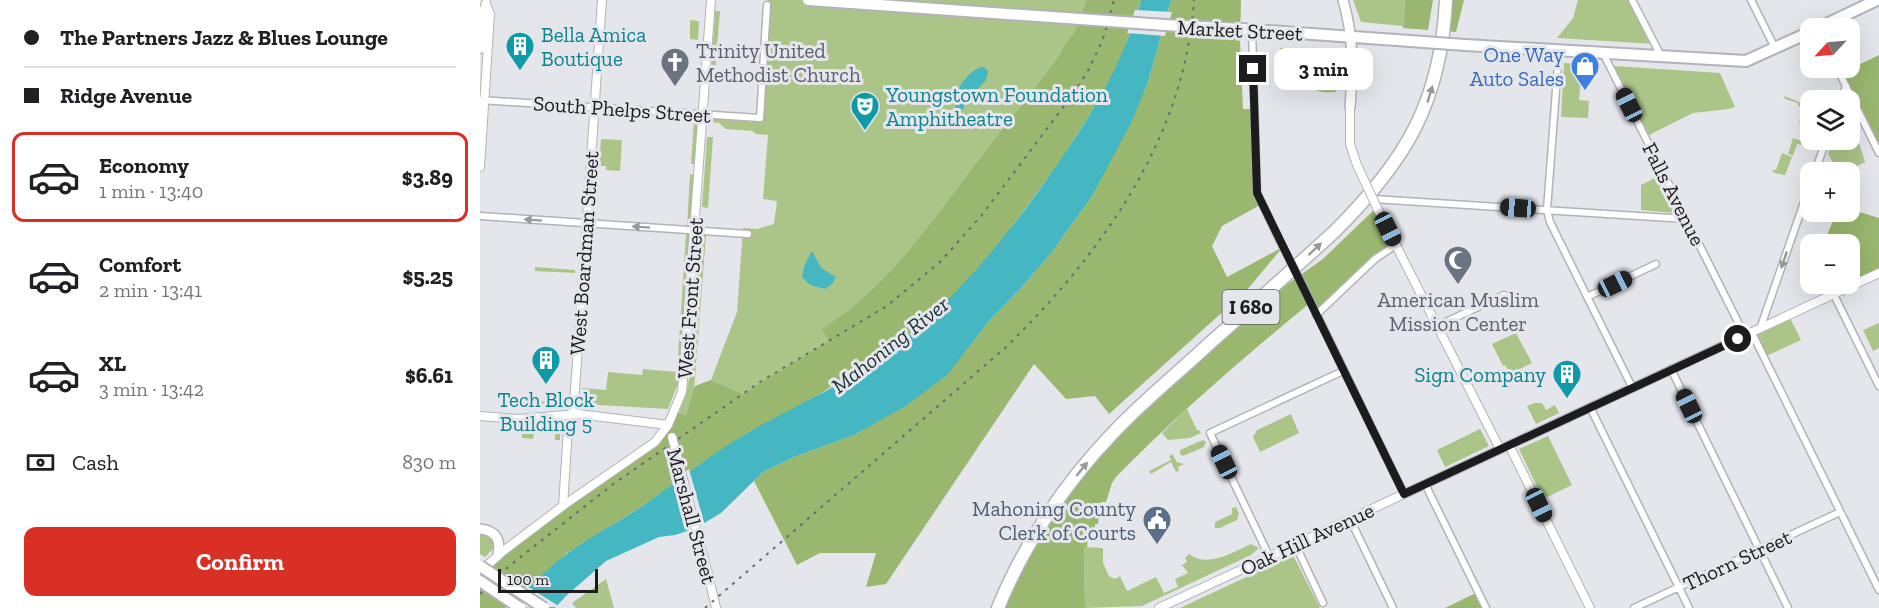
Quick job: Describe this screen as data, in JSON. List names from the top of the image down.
{
  "streets": {
    "highway": ["I 680"],
    "main road": ["Market Street"],
    "street": [
      "South Phelps Street",
      "Falls Avenue",
      "West Boardman Street",
      "West Front Street",
      "Marshall Street",
      "Oak Hill Avenue",
      "Thorn Street"
    ]
  },
  "crossings": [
    ["Market Street", "Falls Avenue"],
    ["South Phelps Street", "West Boardman Street"],
    ["South Phelps Street", "West Front Street"],
    ["Falls Avenue", "Oak Hill Avenue"],
    ["Falls Avenue", "Thorn Street"],
    ["West Boardman Street", "West Front Street"],
    ["West Front Street", "Marshall Street"]
  ],
  "water": ["Mahoning River"],
  "places": {
    "building": ["Bella Amica Boutique", "Tech Block Building 5", "Sign Company"],
    "church": ["Trinity United Methodist Church"],
    "shop": ["One Way Auto Sales"],
    "theatre": ["Youngstown Foundation Amphitheatre"],
    "mosque": ["American Muslim Mission Center"],
    "public building": ["Mahoning County Clerk of Courts"]
  },
  "scale_bar": "100 m",
  "north": "bottom left",
  "page": {
    "banner": ["The Partners Jazz & Blues Lounge", "Ridge Avenue"],
    "map_buttons": ["+", "−"],
    "bubble": "3 min",
    "list": [
      {
        "name": "Economy",
        "note": "1 min · 13:40",
        "value": "$3.89"
      },
      {
        "name": "Comfort",
        "note": "2 min · 13:41",
        "value": "$5.25"
      },
      {
        "name": "XL",
        "note": "3 min · 13:42",
        "value": "$6.61"
      }
    ],
    "pay": ["Cash", "830 m"],
    "buttons": "Confirm",
    "scale": "100 m"
  }
}
